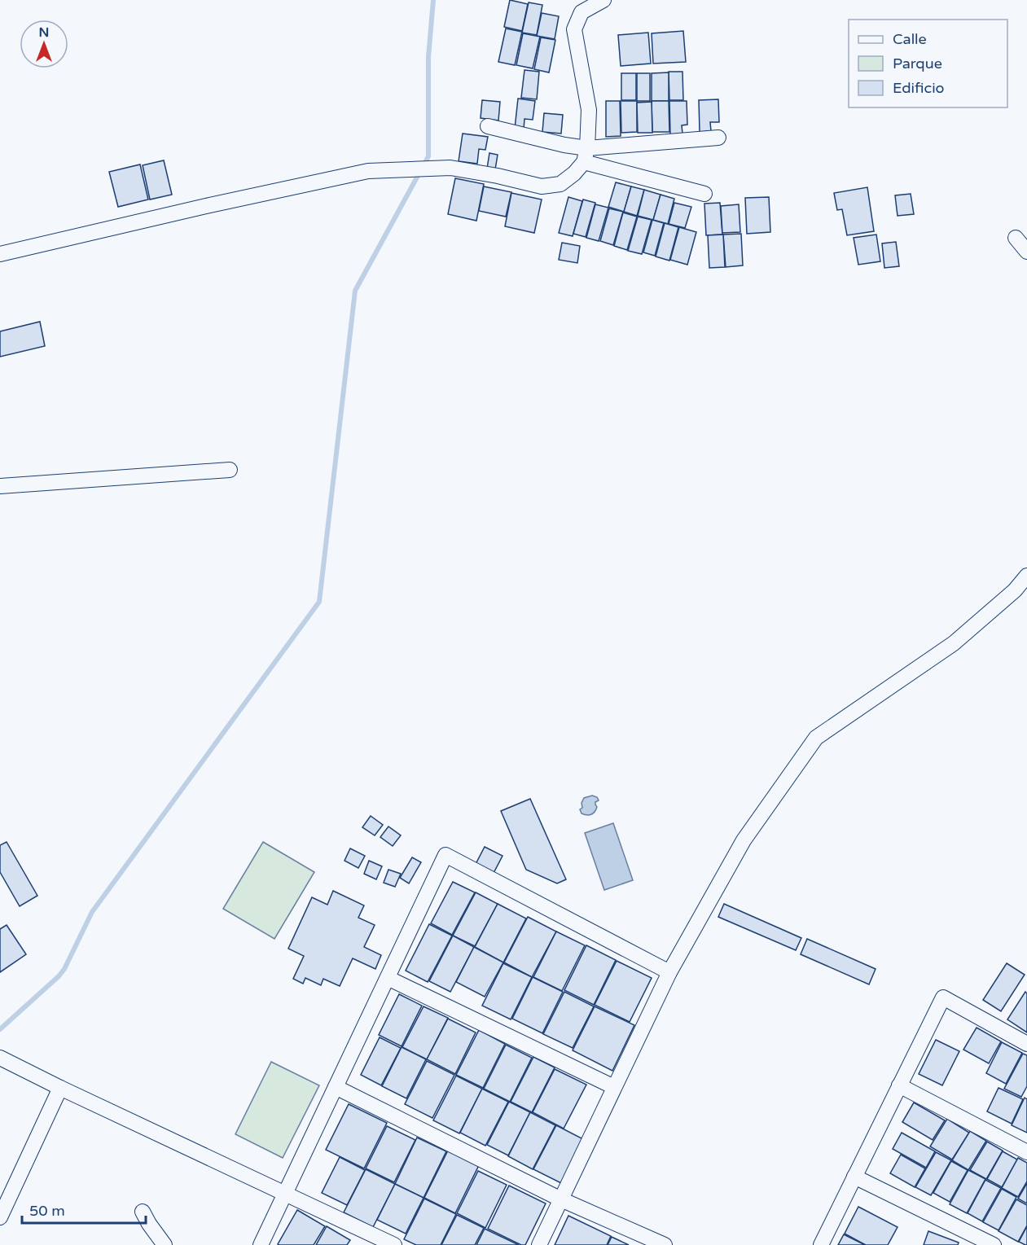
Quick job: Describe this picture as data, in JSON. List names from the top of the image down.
{
  "legend": ["Calle", "Parque", "Edificio"],
  "scale_bar": "50 m",
  "north": "top"
}
